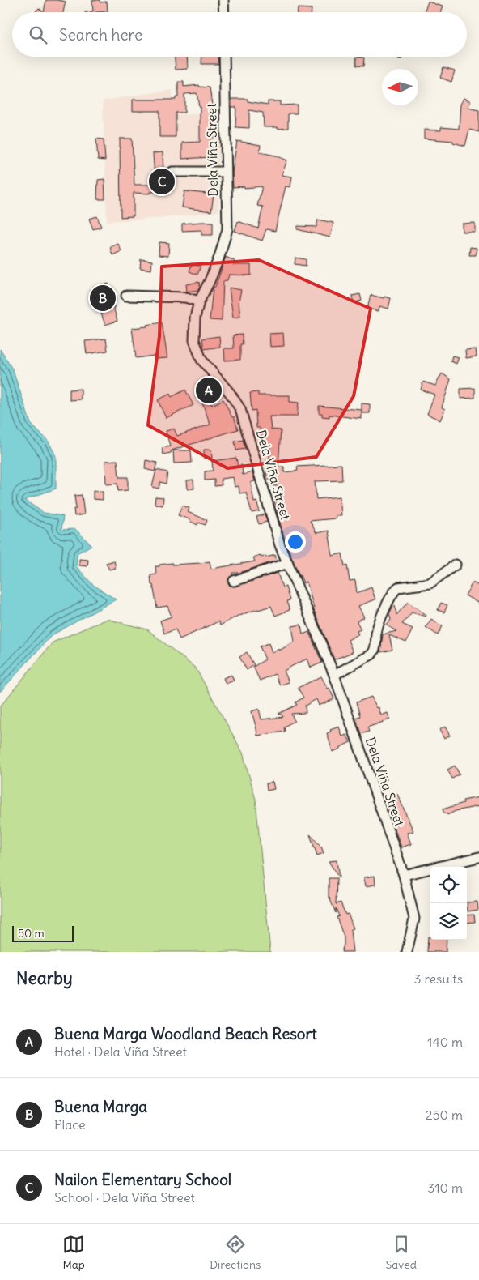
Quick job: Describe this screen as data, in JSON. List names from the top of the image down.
{
  "streets": {
    "street": ["Dela Viña Street"]
  },
  "scale_bar": "50 m",
  "north": "left",
  "page": {
    "search": "Search here",
    "pins": ["C", "B", "A"],
    "scale": "50 m",
    "heading": ["Nearby", "3 results"],
    "list": [
      {
        "mark": "A",
        "name": "Buena Marga Woodland Beach Resort",
        "note": "Hotel · Dela Viña Street",
        "value": "140 m"
      },
      {
        "mark": "B",
        "name": "Buena Marga",
        "note": "Place",
        "value": "250 m"
      },
      {
        "mark": "C",
        "name": "Nailon Elementary School",
        "note": "School · Dela Viña Street",
        "value": "310 m"
      }
    ],
    "nav": ["Map", "Directions", "Saved"]
  }
}
